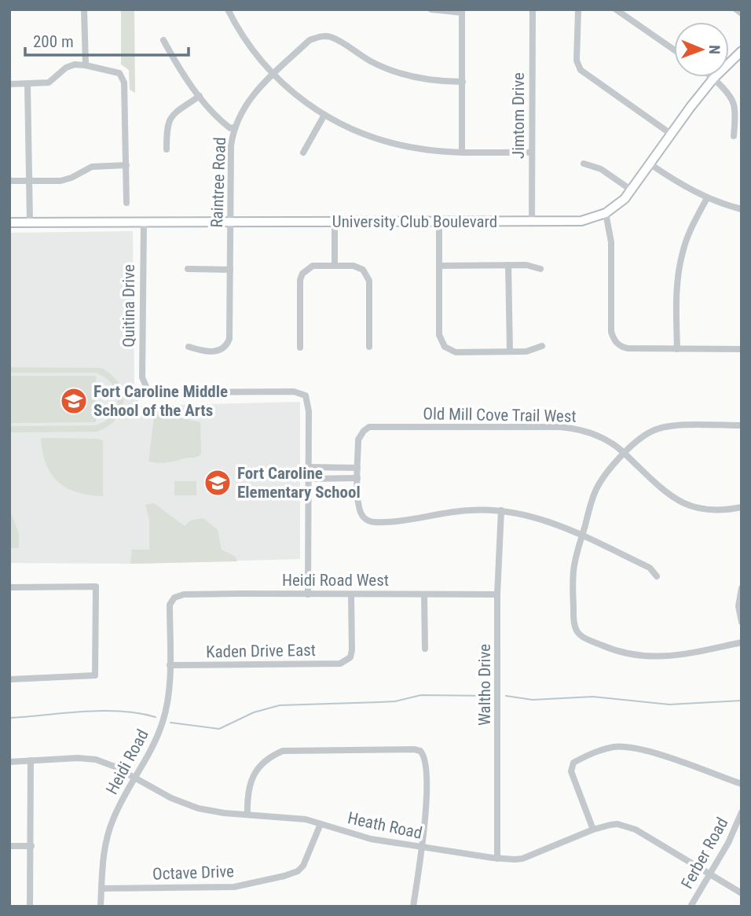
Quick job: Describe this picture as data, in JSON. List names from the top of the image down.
{
  "streets": {
    "street": [
      "Jimtom Drive",
      "Raintree Road",
      "University Club Boulevard",
      "Quitina Drive",
      "Old Mill Cove Trail West",
      "Heidi Road West",
      "Kaden Drive East",
      "Waltho Drive",
      "Heidi Road",
      "Heath Road",
      "Ferber Road",
      "Octave Drive"
    ]
  },
  "crossings": [
    ["Jimtom Drive", "University Club Boulevard"],
    ["Raintree Road", "University Club Boulevard"],
    ["University Club Boulevard", "Quitina Drive"],
    ["Heidi Road West", "Kaden Drive East"],
    ["Heidi Road West", "Waltho Drive"],
    ["Heidi Road West", "Heidi Road"],
    ["Kaden Drive East", "Heidi Road"],
    ["Waltho Drive", "Heath Road"],
    ["Heidi Road", "Heath Road"],
    ["Heidi Road", "Octave Drive"],
    ["Heath Road", "Ferber Road"],
    ["Heath Road", "Octave Drive"]
  ],
  "places": {
    "school or university": ["Fort Caroline Middle School of the Arts", "Fort Caroline Elementary School"]
  },
  "scale_bar": "200 m",
  "north": "right"
}
